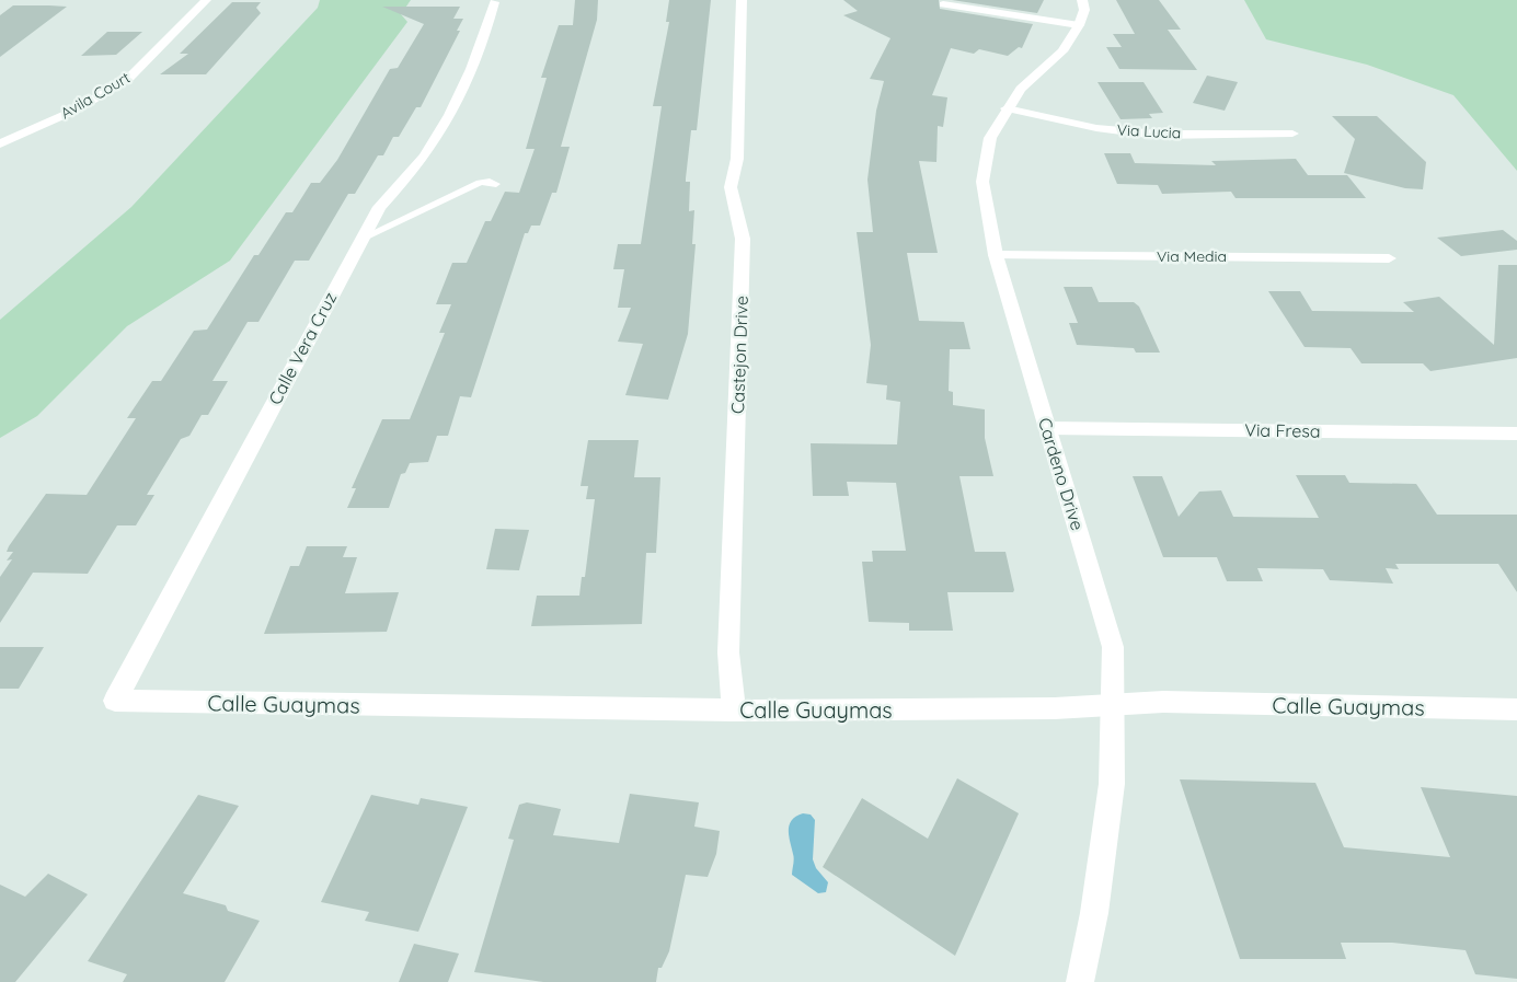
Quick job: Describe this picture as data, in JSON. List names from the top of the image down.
{
  "streets": {
    "street": [
      "Avila Court",
      "Via Lucia",
      "Via Media",
      "Calle Vera Cruz",
      "Castejon Drive",
      "Via Fresa",
      "Cardeno Drive",
      "Calle Guaymas"
    ]
  },
  "crossings": [
    ["Via Lucia", "Cardeno Drive"],
    ["Via Media", "Cardeno Drive"],
    ["Calle Vera Cruz", "Calle Guaymas"],
    ["Castejon Drive", "Calle Guaymas"],
    ["Via Fresa", "Cardeno Drive"],
    ["Cardeno Drive", "Calle Guaymas"]
  ]
}
